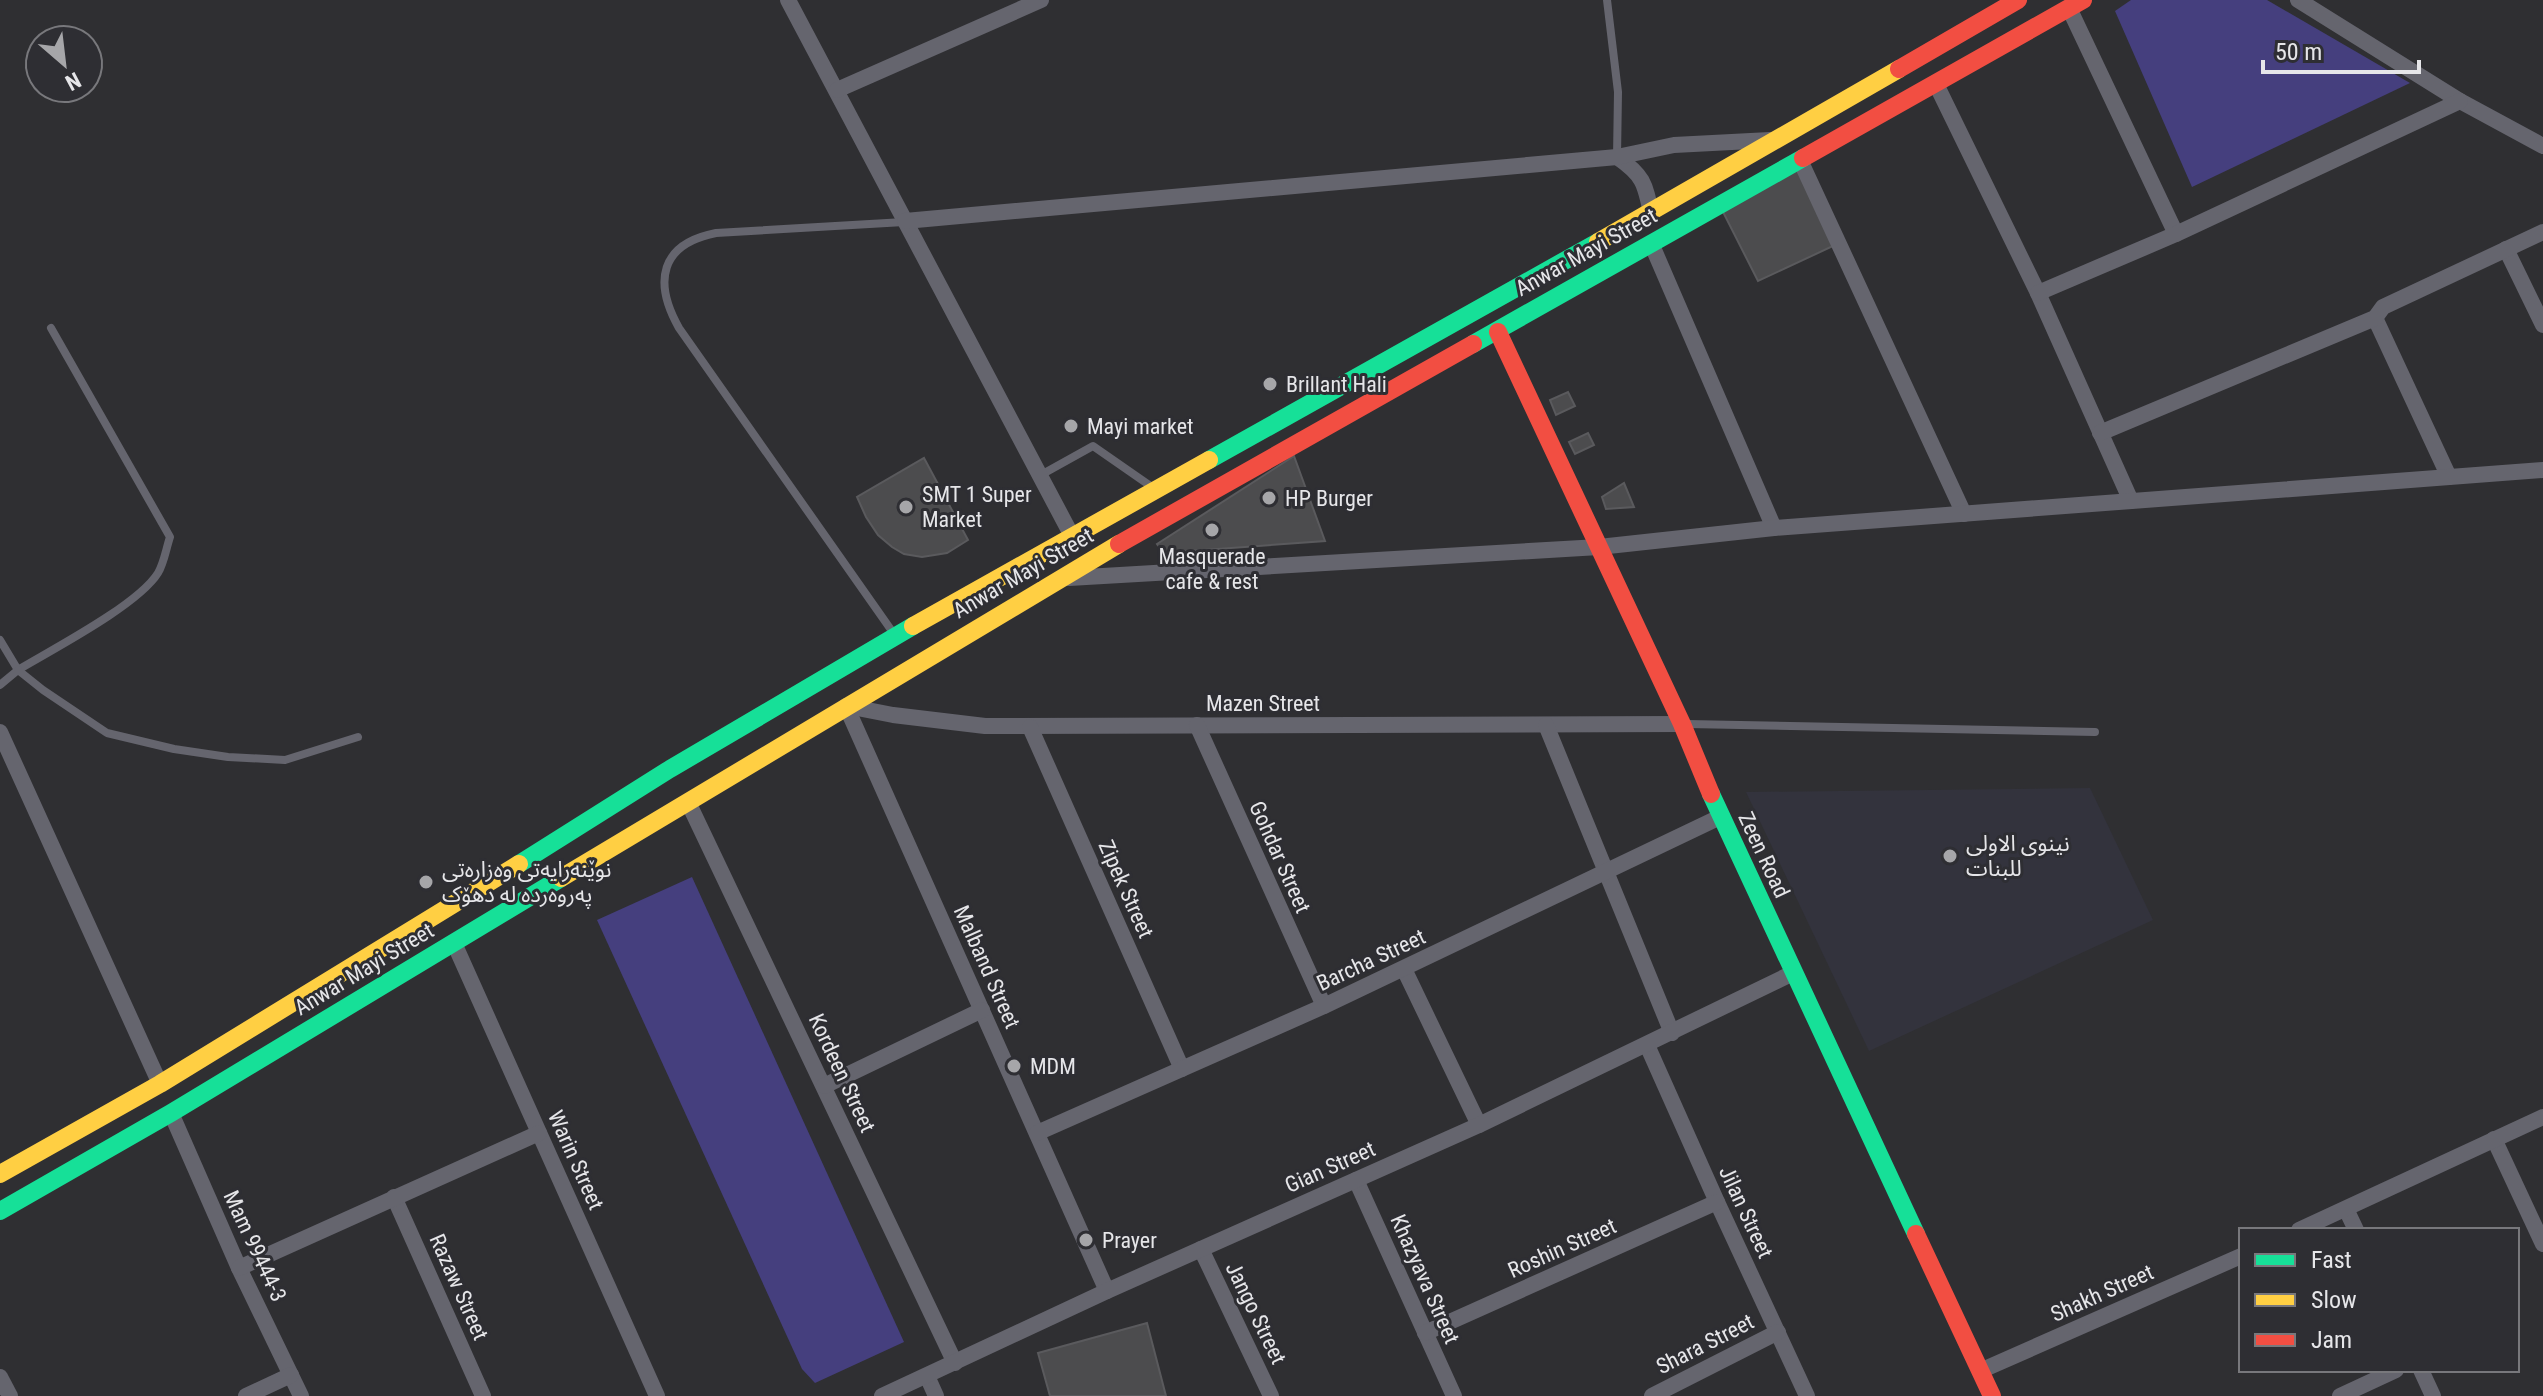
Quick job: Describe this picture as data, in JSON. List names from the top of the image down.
{
  "streets": {
    "main road": ["Anwar Mayi Street", "Zeen Road"],
    "street": [
      "Mazen Street",
      "Gohdar Street",
      "Zipek Street",
      "Barcha Street",
      "Malband Street",
      "Kordeen Street",
      "Warin Street",
      "Gian Street",
      "Jilan Street",
      "Mam 99444-3",
      "Roshin Street",
      "Khazyava Street",
      "Razaw Street",
      "Shakh Street",
      "Jango Street",
      "Shara Street"
    ]
  },
  "crossings": [
    ["Anwar Mayi Street", "Mazen Street"],
    ["Anwar Mayi Street", "Zeen Road"],
    ["Anwar Mayi Street", "Malband Street"],
    ["Anwar Mayi Street", "Kordeen Street"],
    ["Anwar Mayi Street", "Warin Street"],
    ["Anwar Mayi Street", "Mam 99444-3"],
    ["Mazen Street", "Zeen Road"],
    ["Mazen Street", "Gohdar Street"],
    ["Mazen Street", "Zipek Street"],
    ["Mazen Street", "Malband Street"],
    ["Zeen Road", "Barcha Street"],
    ["Zeen Road", "Gian Street"],
    ["Zeen Road", "Shakh Street"],
    ["Gohdar Street", "Barcha Street"],
    ["Zipek Street", "Barcha Street"],
    ["Barcha Street", "Malband Street"],
    ["Malband Street", "Gian Street"],
    ["Kordeen Street", "Gian Street"],
    ["Gian Street", "Jilan Street"],
    ["Gian Street", "Khazyava Street"],
    ["Gian Street", "Jango Street"],
    ["Jilan Street", "Roshin Street"],
    ["Jilan Street", "Shara Street"],
    ["Roshin Street", "Khazyava Street"]
  ],
  "places": [
    "Brillant Hali",
    "Mayi market",
    "HP Burger",
    "SMT 1 Super Market",
    "Masquerade cafe & rest",
    "نينوى الاولى للبنات",
    "نوێنەرایەتی وەزارەتی پەروەردە لە دهۆک",
    "MDM",
    "Prayer"
  ],
  "legend": ["Fast", "Slow", "Jam"],
  "scale_bar": "50 m",
  "north": "bottom right"
}
